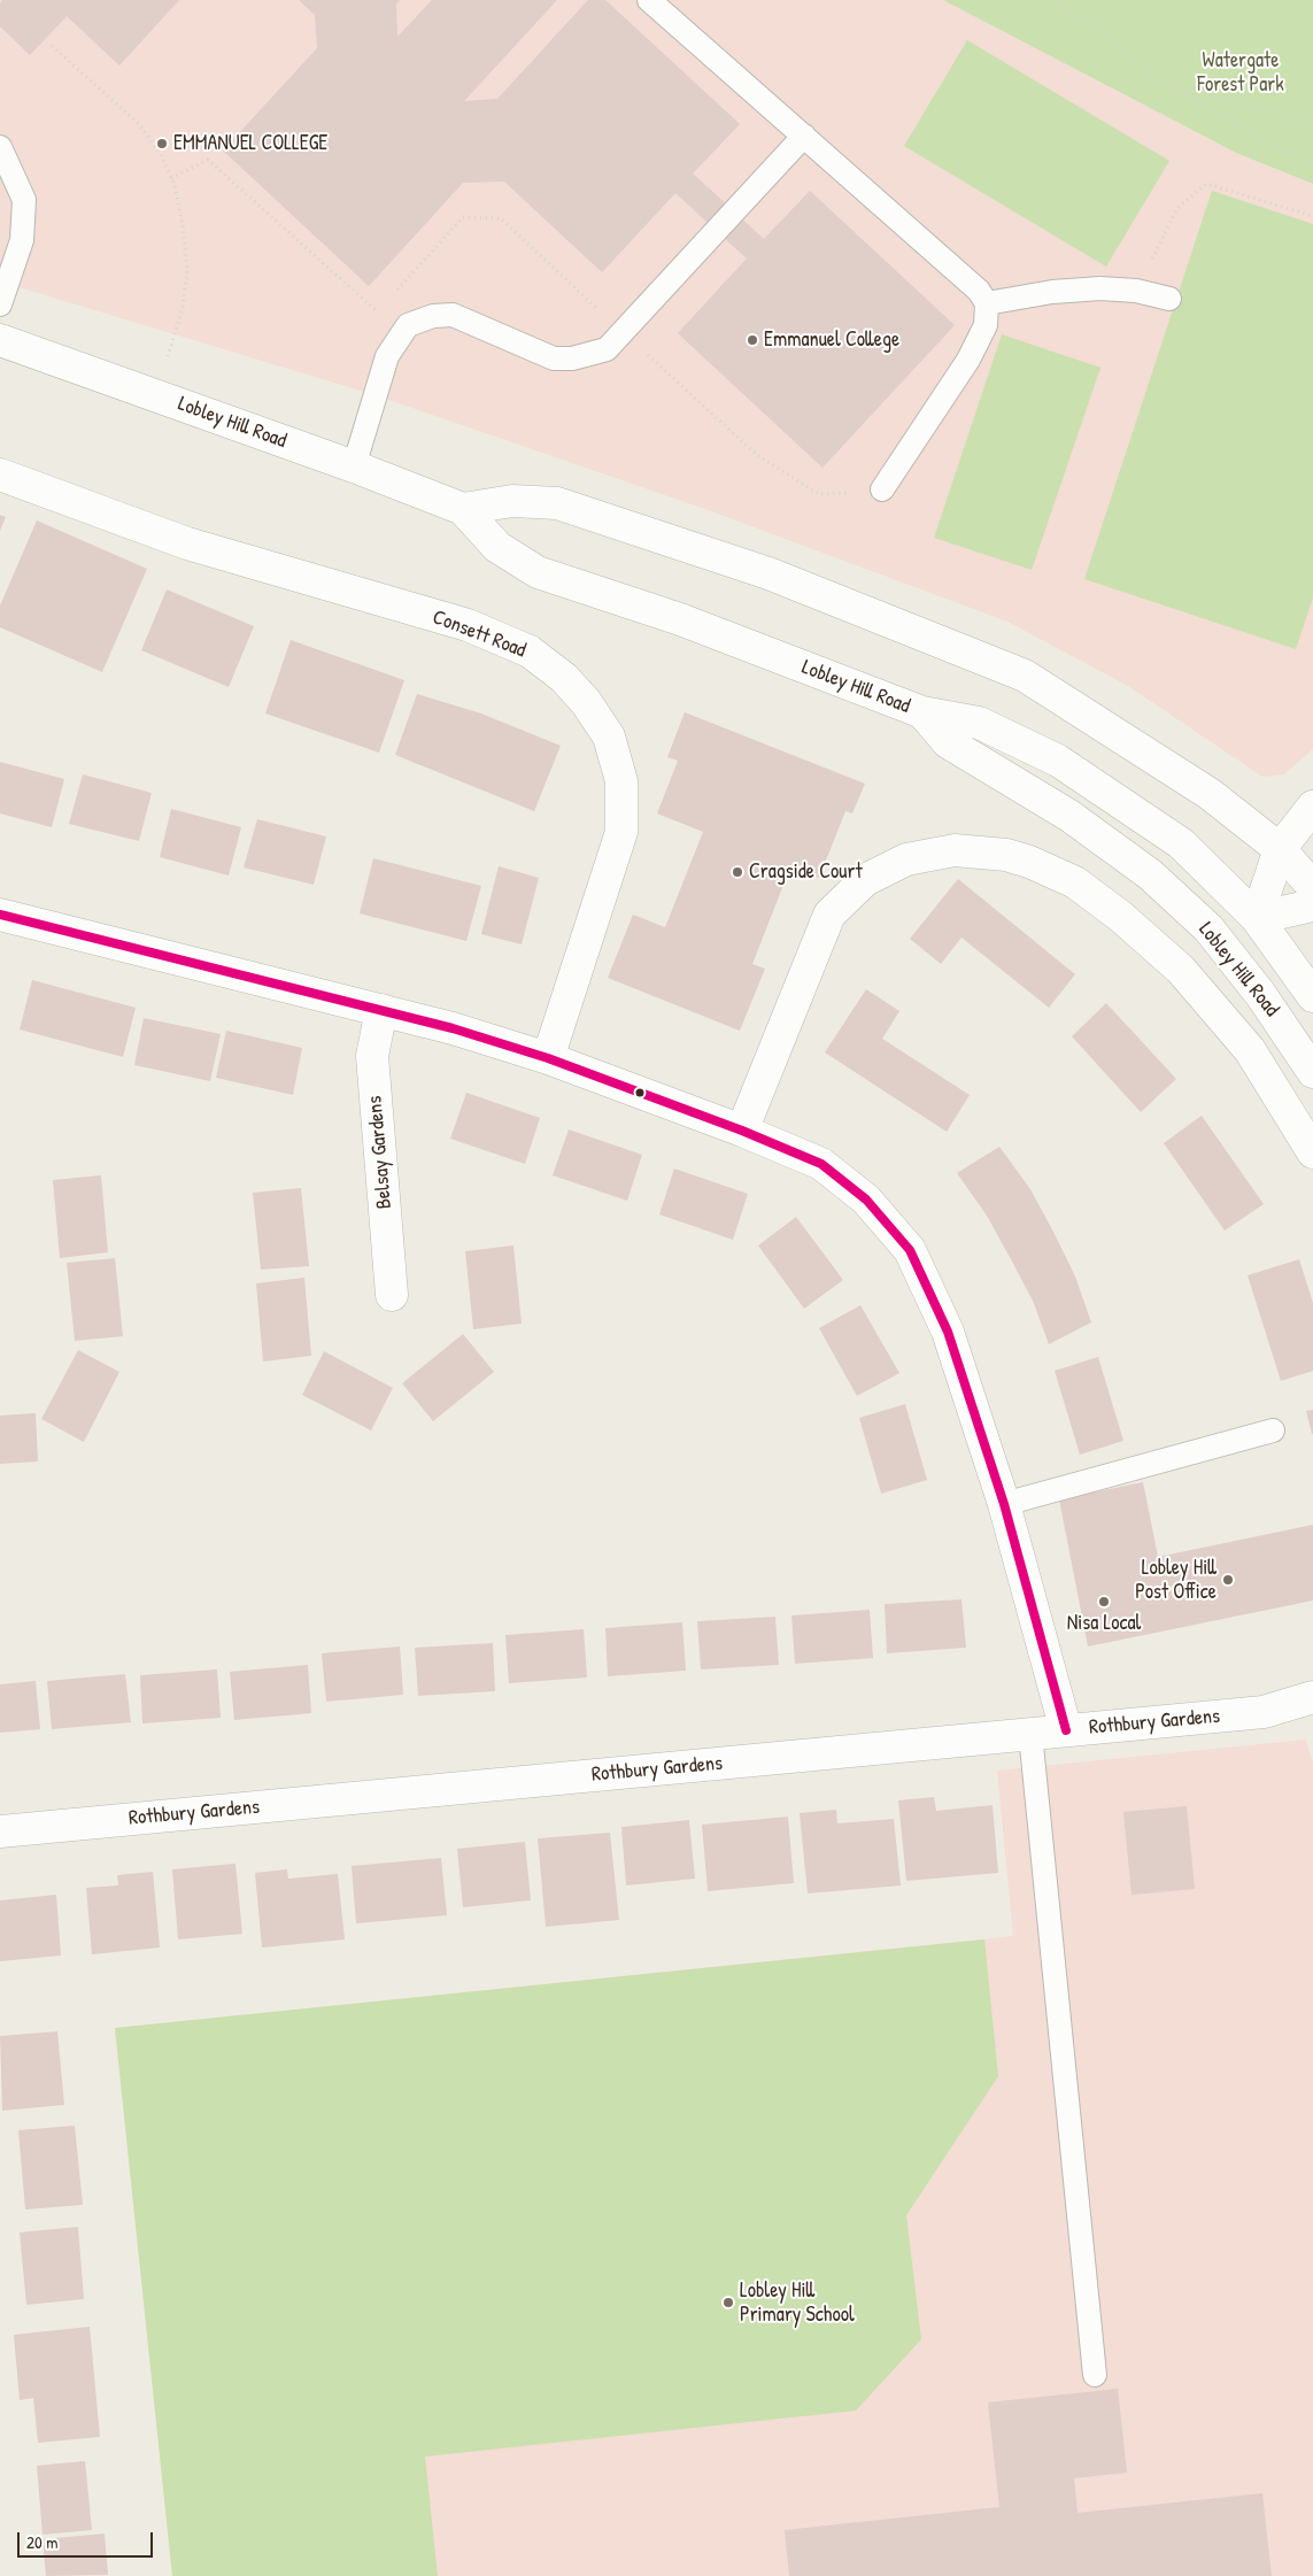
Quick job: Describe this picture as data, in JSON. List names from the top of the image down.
{
  "streets": {
    "main road": [
      "Lobley Hill Road",
      "Consett Road",
      "Belsay Gardens",
      "Rothbury Gardens"
    ]
  },
  "parks": ["Watergate Forest Park"],
  "places": [
    "EMMANUEL COLLEGE",
    "Emmanuel College",
    "Cragside Court",
    "Lobley Hill Post Office",
    "Nisa Local",
    "Lobley Hill Primary School"
  ],
  "scale_bar": "20 m"
}
